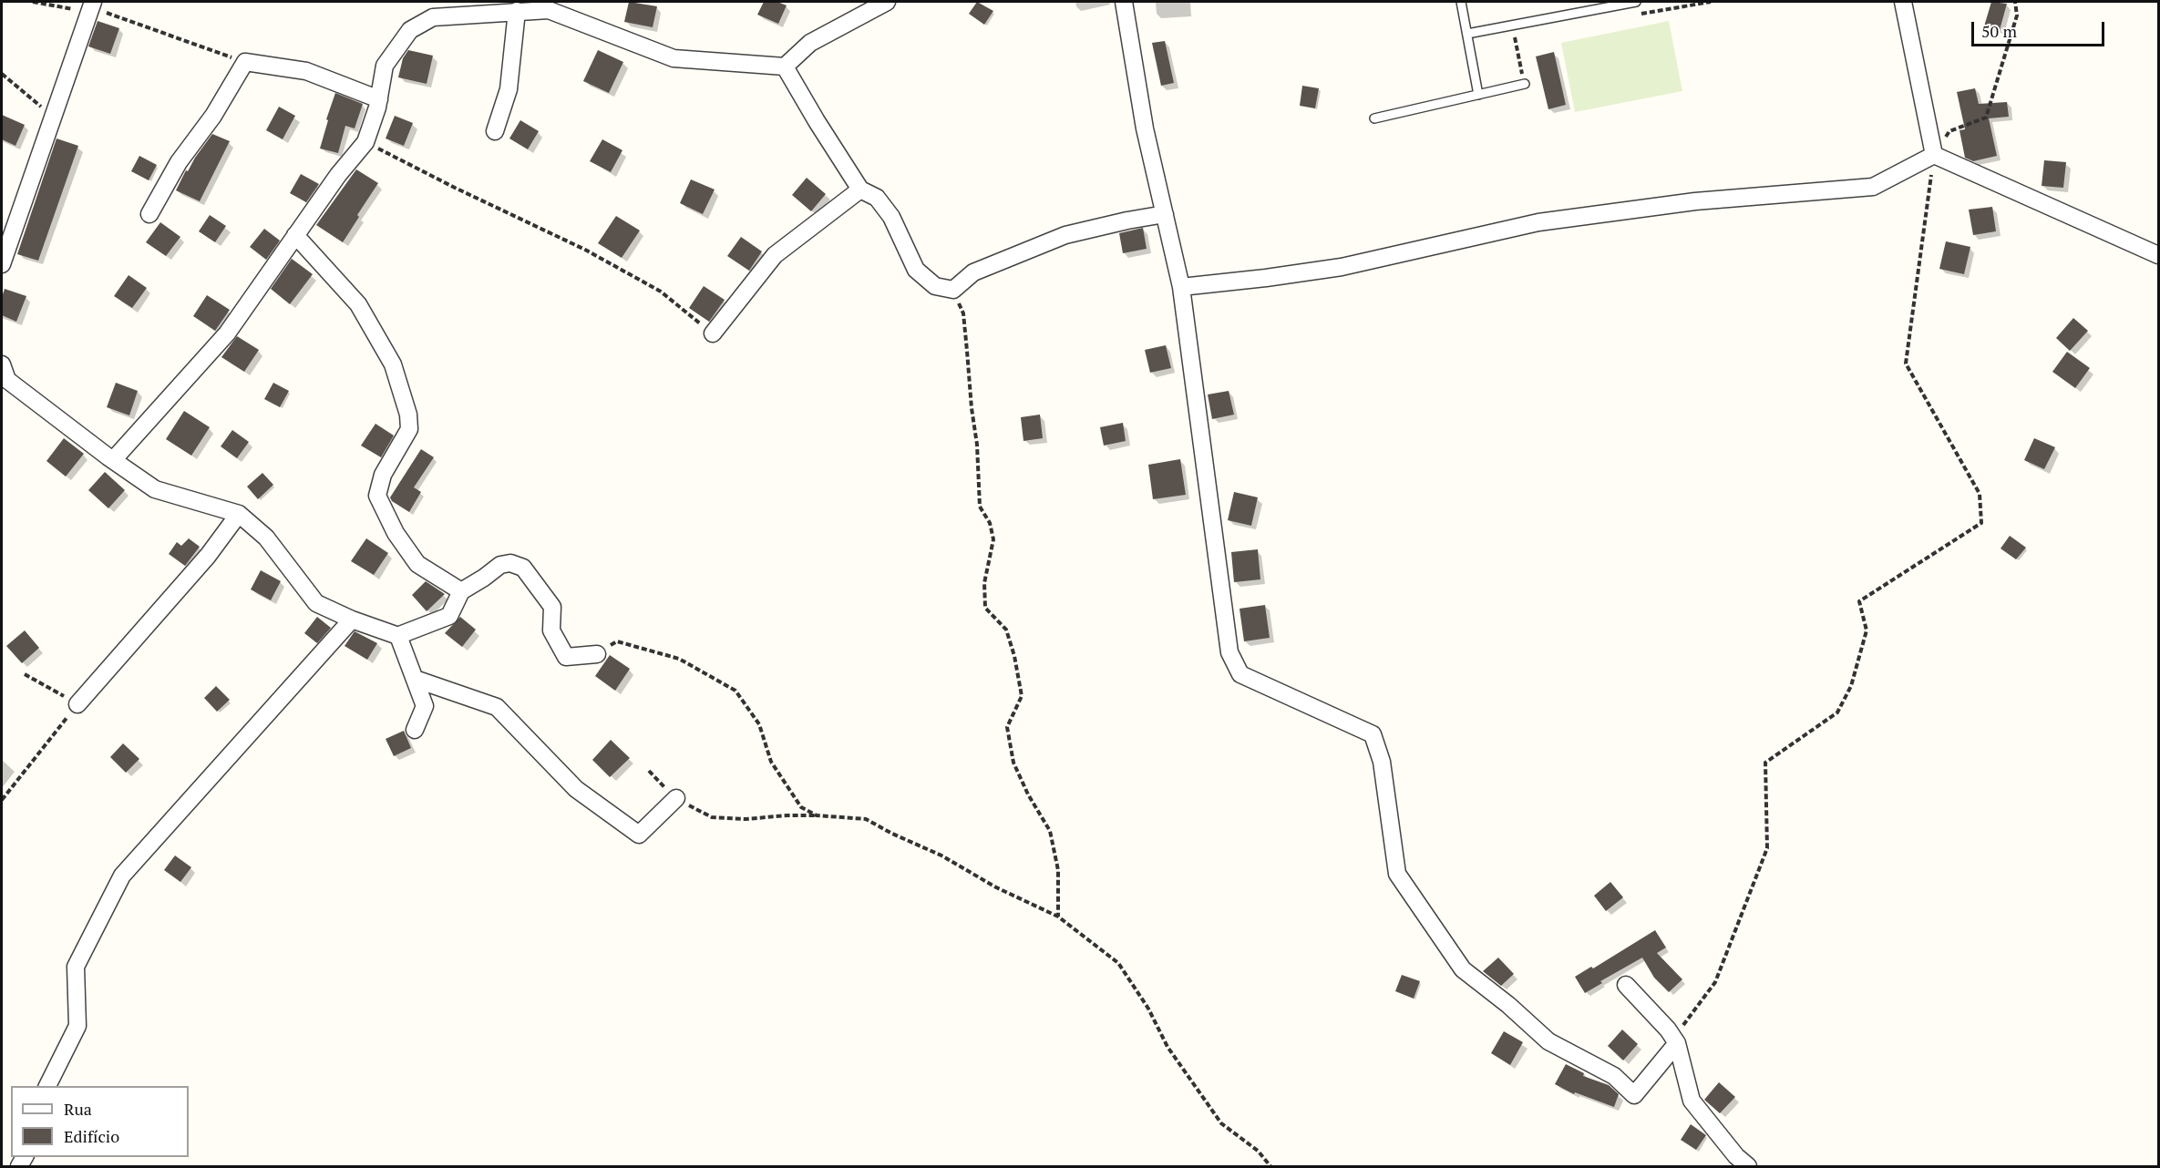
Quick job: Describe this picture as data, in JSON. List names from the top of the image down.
{
  "legend": ["Rua", "Edifício"],
  "scale_bar": "50 m"
}
